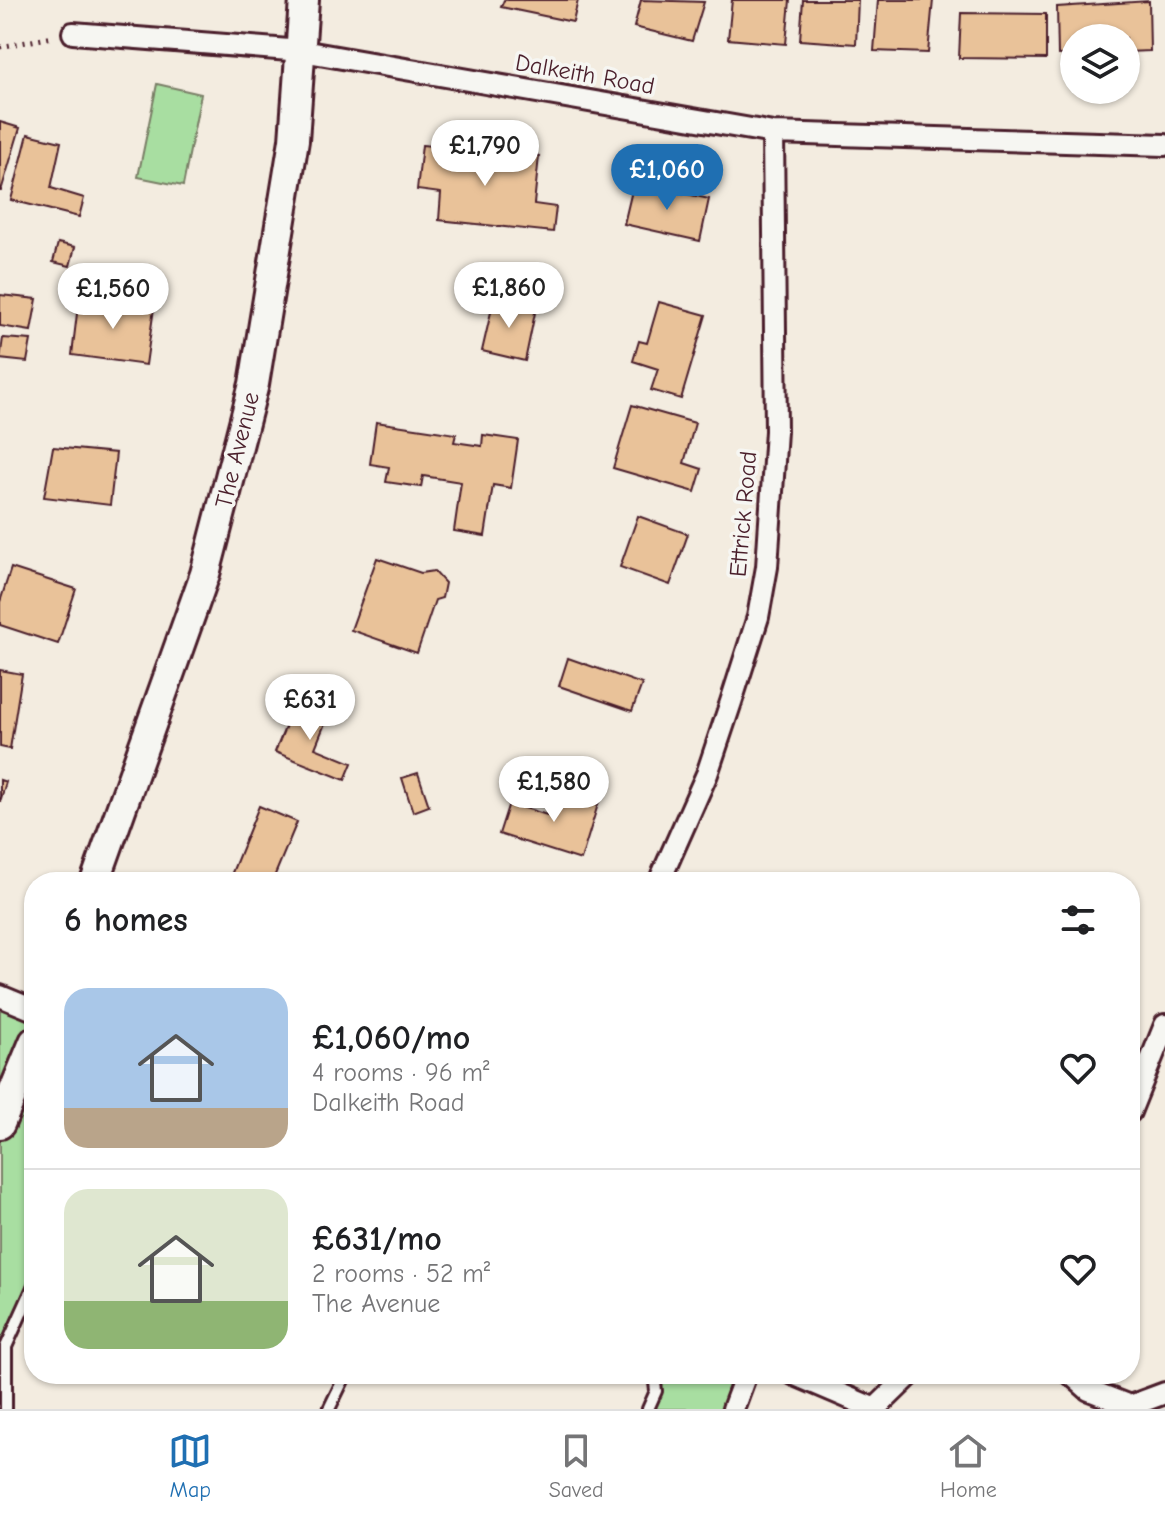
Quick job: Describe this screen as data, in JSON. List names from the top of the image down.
{
  "streets": {
    "main road": ["The Avenue"],
    "street": ["Dalkeith Road", "Ettrick Road"]
  },
  "crossings": [
    ["Dalkeith Road", "The Avenue"],
    ["Dalkeith Road", "Ettrick Road"]
  ],
  "page": {
    "price": [
      "£1,790",
      "£1,060",
      "£1,860",
      "£1,560",
      "£631",
      "£1,580"
    ],
    "heading": "6 homes",
    "list": [
      {
        "name": "£1,060/mo",
        "note": "4 rooms · 96 m² · Dalkeith Road"
      },
      {
        "name": "£631/mo",
        "note": "2 rooms · 52 m² · The Avenue"
      }
    ],
    "tabs": ["Map", "Saved", "Home"]
  }
}
